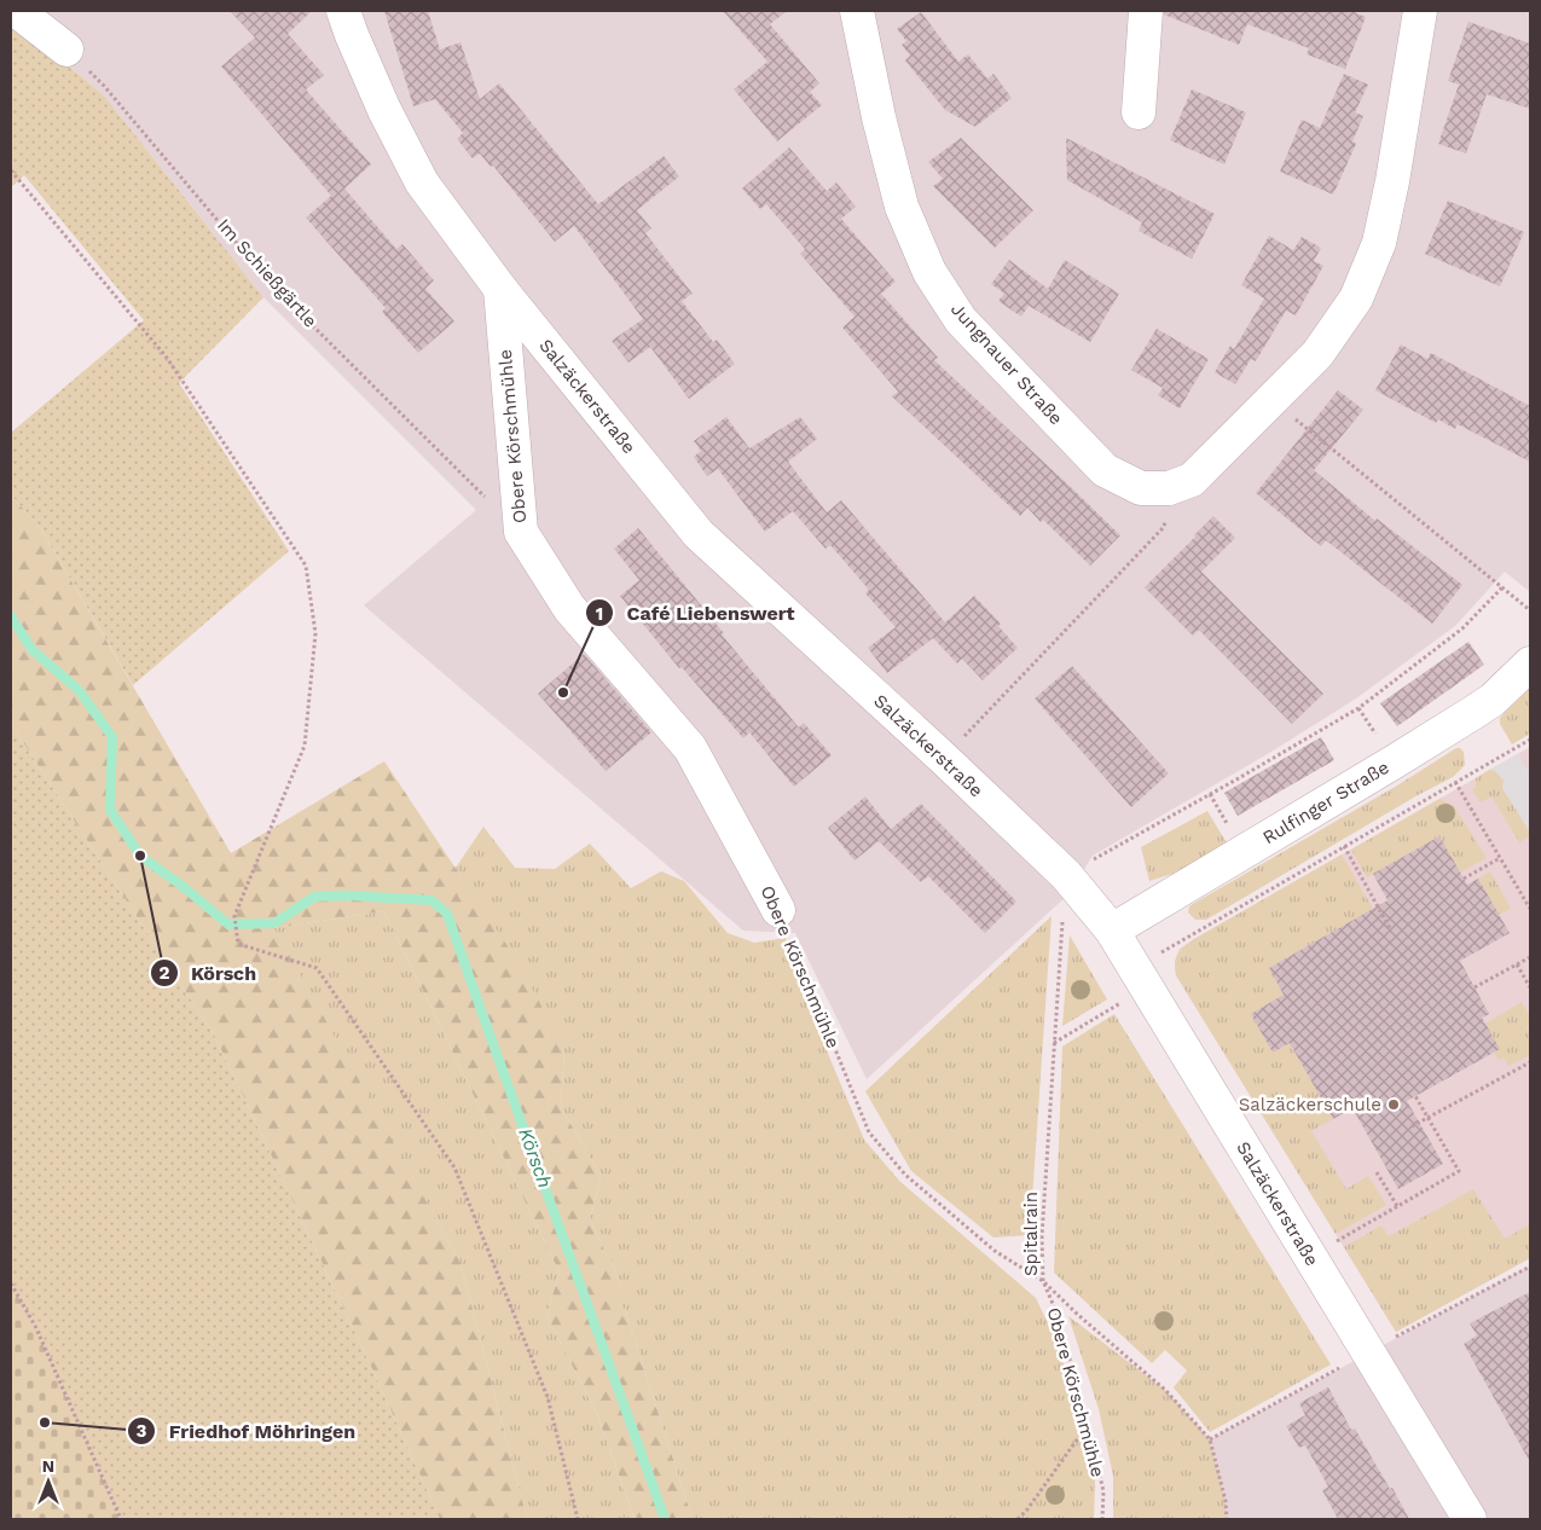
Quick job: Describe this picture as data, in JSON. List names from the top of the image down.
{
  "streets": {
    "street": [
      "Jungnauer Straße",
      "Salzäckerstraße",
      "Obere Körschmühle",
      "Rulfinger Straße"
    ],
    "path": ["Im Schießgärtle", "Spitalrain"]
  },
  "crossings": [
    ["Im Schießgärtle", "Obere Körschmühle"],
    ["Salzäckerstraße", "Obere Körschmühle"],
    ["Salzäckerstraße", "Rulfinger Straße"],
    ["Salzäckerstraße", "Spitalrain"],
    ["Obere Körschmühle", "Spitalrain"]
  ],
  "water": ["Körsch"],
  "places": [
    "Café Liebenswert",
    "Körsch",
    "Salzäckerschule",
    "Friedhof Möhringen"
  ],
  "north": "top"
}
